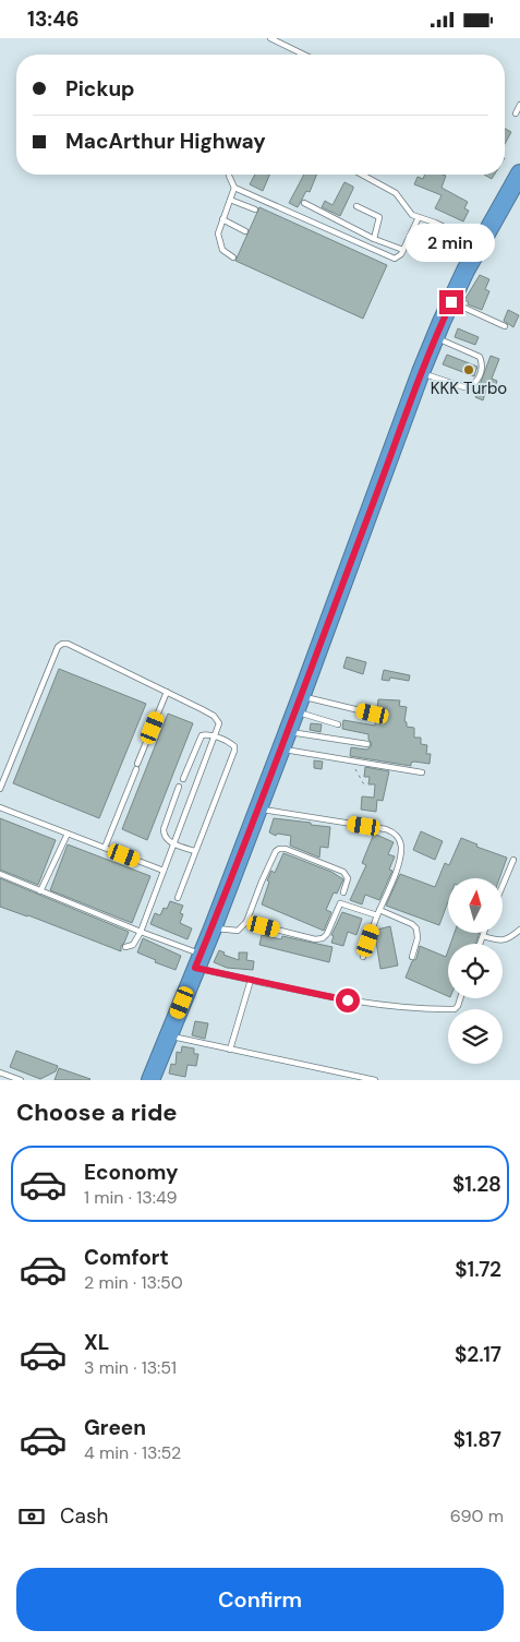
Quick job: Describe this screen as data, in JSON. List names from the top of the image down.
{
  "places": ["KKK Turbo"],
  "north": "top",
  "page": {
    "status": "13:46",
    "banner": ["Pickup", "MacArthur Highway"],
    "bubble": "2 min",
    "heading": "Choose a ride",
    "list": [
      {
        "name": "Economy",
        "note": "1 min · 13:49",
        "value": "$1.28"
      },
      {
        "name": "Comfort",
        "note": "2 min · 13:50",
        "value": "$1.72"
      },
      {
        "name": "XL",
        "note": "3 min · 13:51",
        "value": "$2.17"
      },
      {
        "name": "Green",
        "note": "4 min · 13:52",
        "value": "$1.87"
      }
    ],
    "pay": ["Cash", "690 m"],
    "buttons": "Confirm"
  }
}
